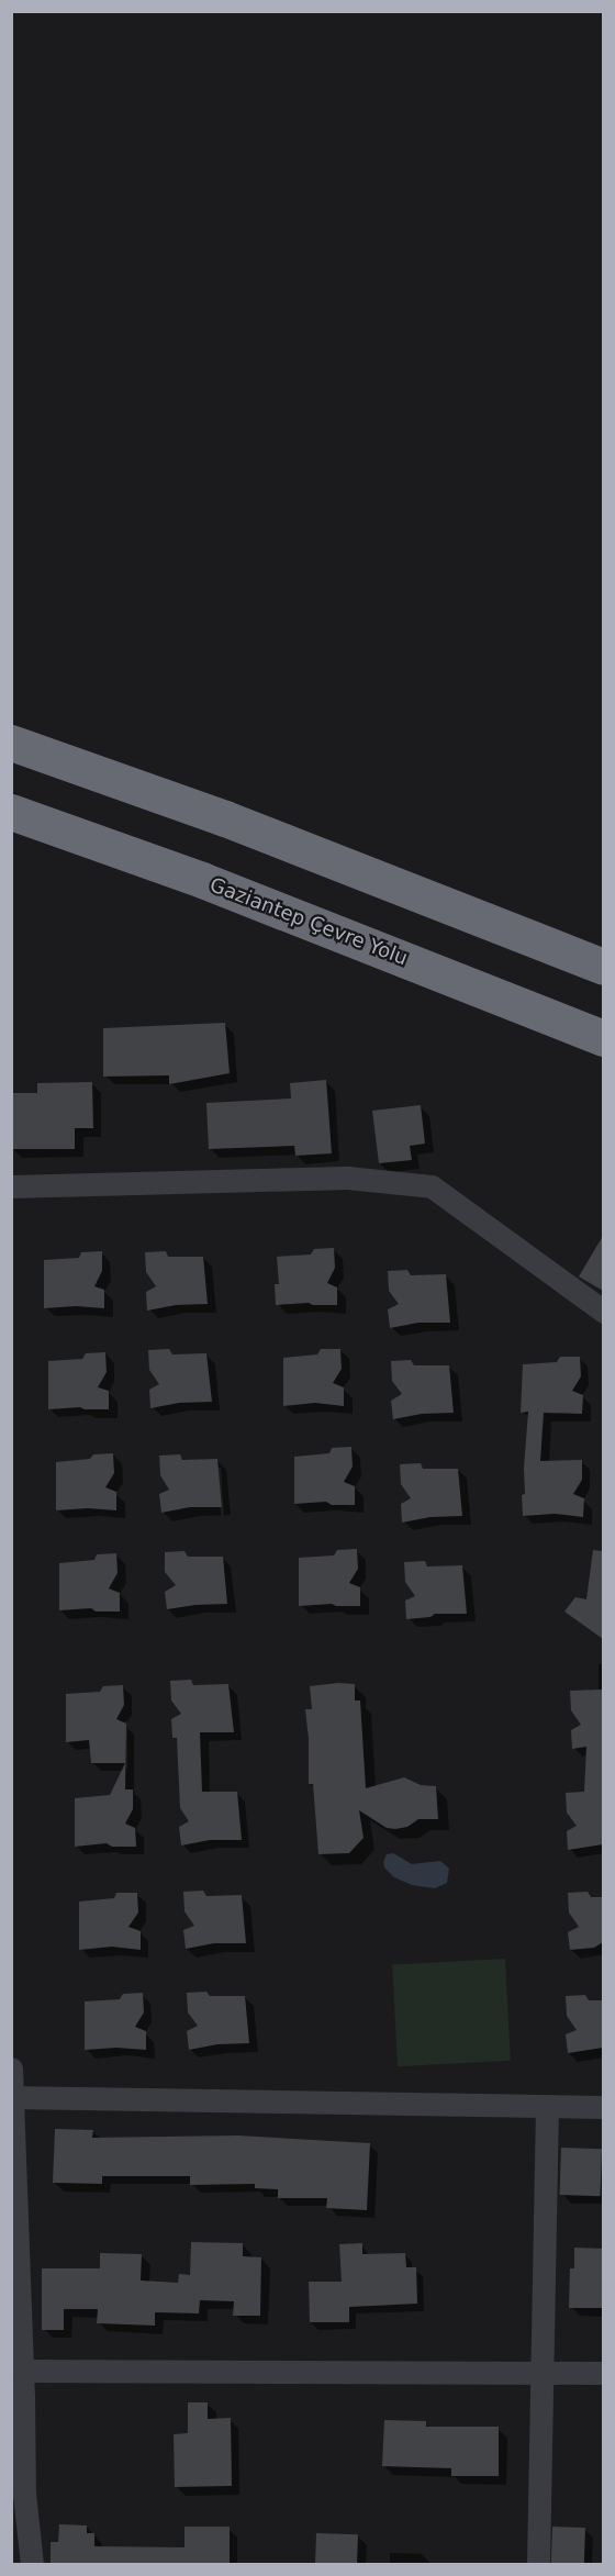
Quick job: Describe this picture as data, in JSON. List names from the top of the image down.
{
  "streets": {
    "highway": ["Gaziantep Çevre Yolu"]
  }
}
